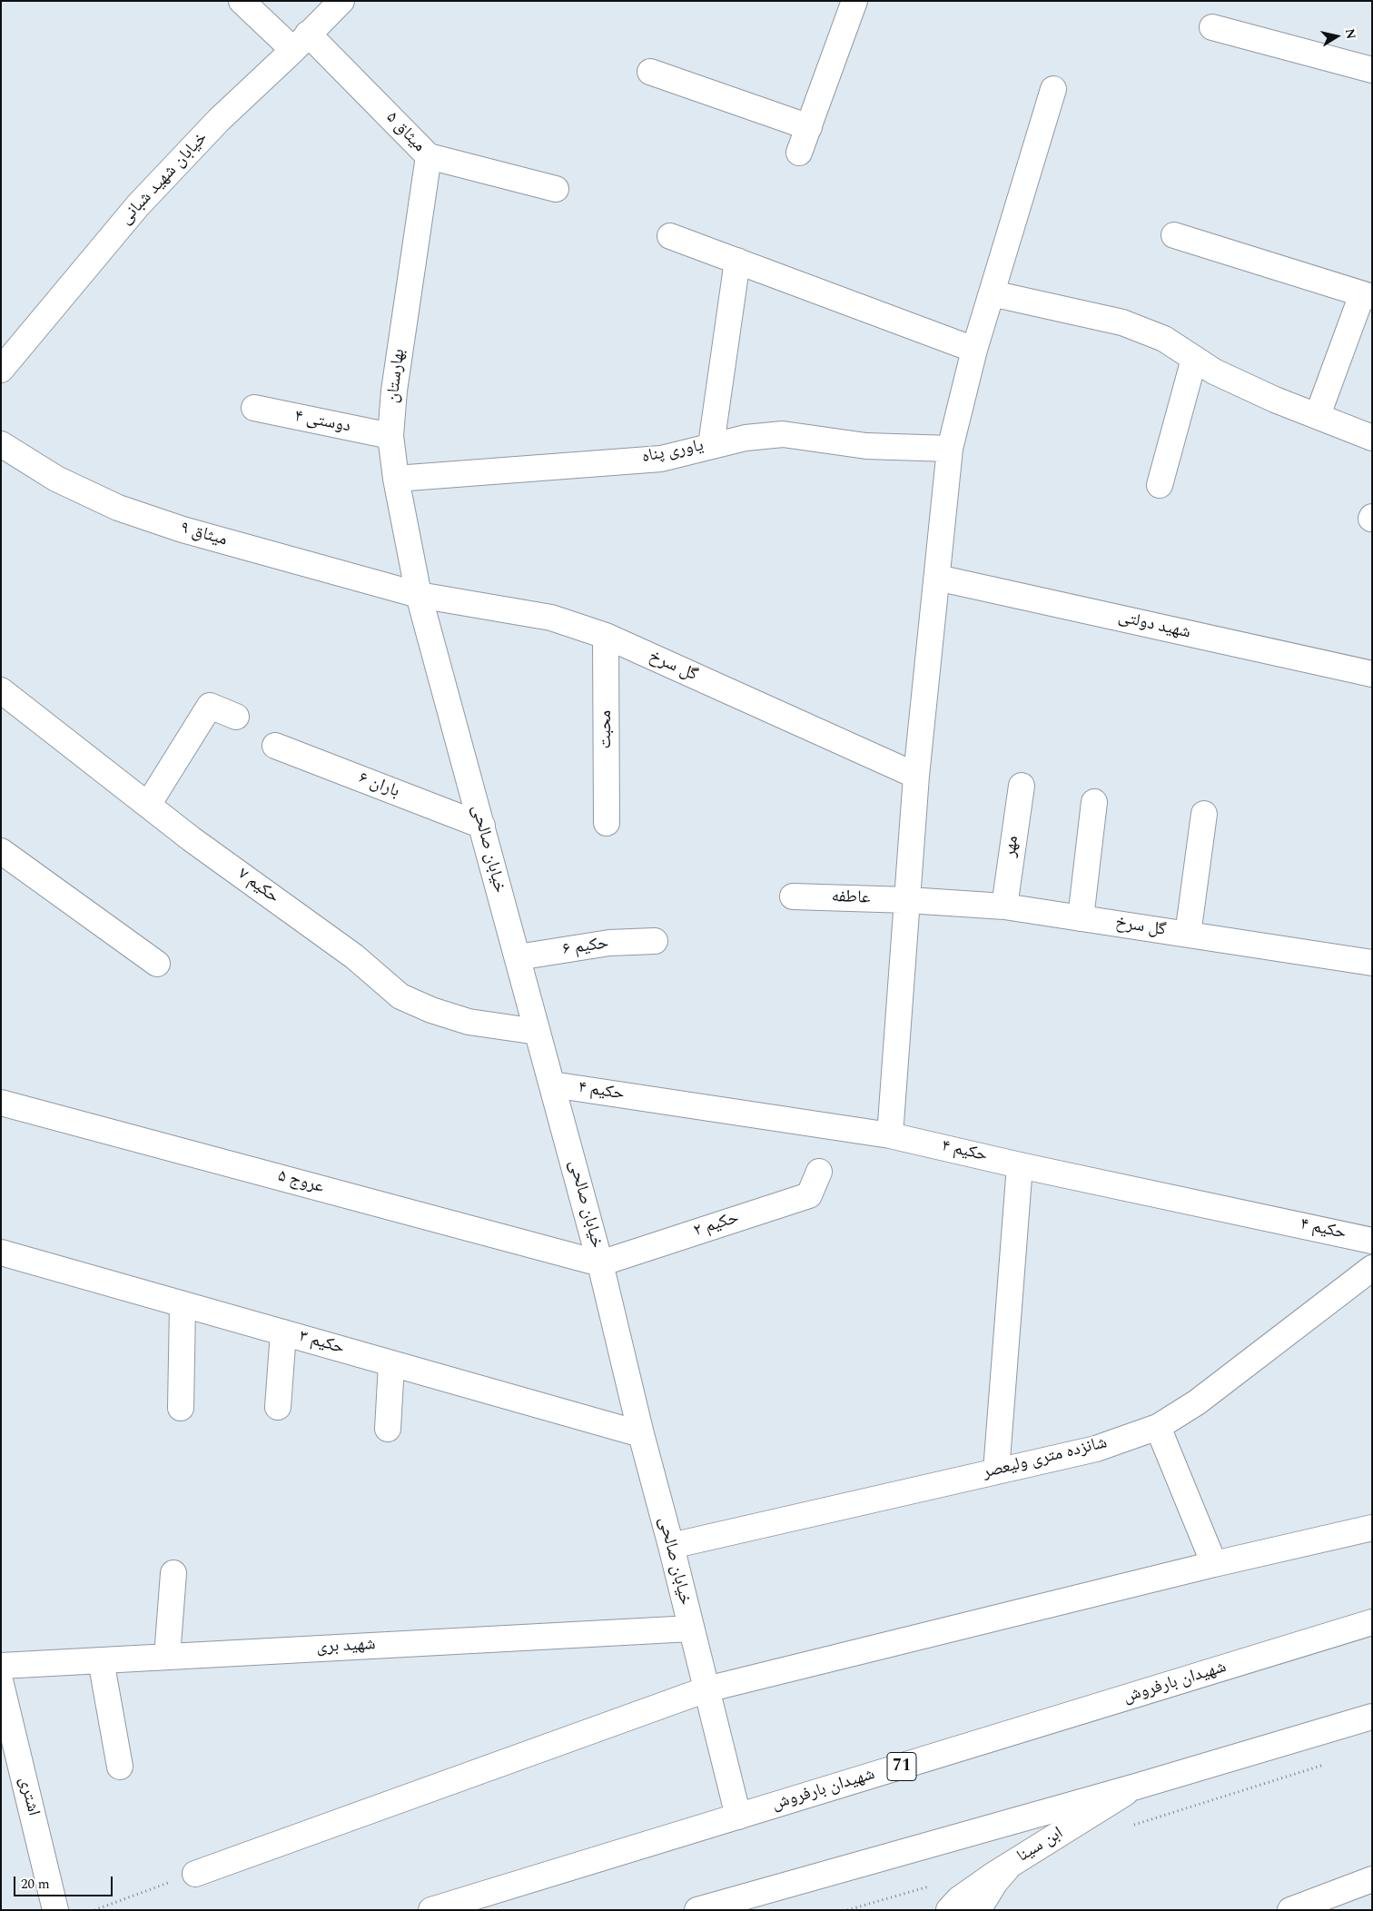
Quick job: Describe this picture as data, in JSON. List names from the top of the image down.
{
  "streets": {
    "main road": [
      "میثاق ۵",
      "خیابان شهید شبانی",
      "بهارستان",
      "دوستی ۴",
      "یاوری پناه",
      "میثاق ۹",
      "شهید دولتی",
      "گل سرخ",
      "محبت",
      "باران ۶",
      "مهر",
      "خیابان صالحی",
      "حکیم ۷",
      "عاطفه",
      "حکیم ۶",
      "حکیم ۴",
      "عروج ۵",
      "حکیم ۲",
      "حکیم ۳",
      "شانزده متری ولیعصر",
      "شهید بری",
      "شهیدان بارفروش",
      "71",
      "اشتری",
      "ابن سینا"
    ]
  },
  "crossings": [
    ["میثاق ۵", "خیابان شهید شبانی"],
    ["میثاق ۵", "بهارستان"],
    ["بهارستان", "دوستی ۴"],
    ["بهارستان", "یاوری پناه"],
    ["بهارستان", "میثاق ۹"],
    ["بهارستان", "گل سرخ"],
    ["بهارستان", "خیابان صالحی"],
    ["میثاق ۹", "گل سرخ"],
    ["میثاق ۹", "خیابان صالحی"],
    ["گل سرخ", "محبت"],
    ["گل سرخ", "مهر"],
    ["گل سرخ", "خیابان صالحی"],
    ["گل سرخ", "عاطفه"],
    ["باران ۶", "خیابان صالحی"],
    ["خیابان صالحی", "حکیم ۷"],
    ["خیابان صالحی", "حکیم ۶"],
    ["خیابان صالحی", "حکیم ۴"],
    ["خیابان صالحی", "عروج ۵"],
    ["خیابان صالحی", "حکیم ۲"],
    ["خیابان صالحی", "حکیم ۳"],
    ["خیابان صالحی", "شانزده متری ولیعصر"],
    ["خیابان صالحی", "شهید بری"],
    ["خیابان صالحی", "شهیدان بارفروش"],
    ["عروج ۵", "حکیم ۲"]
  ],
  "scale_bar": "20 m",
  "north": "right"
}
